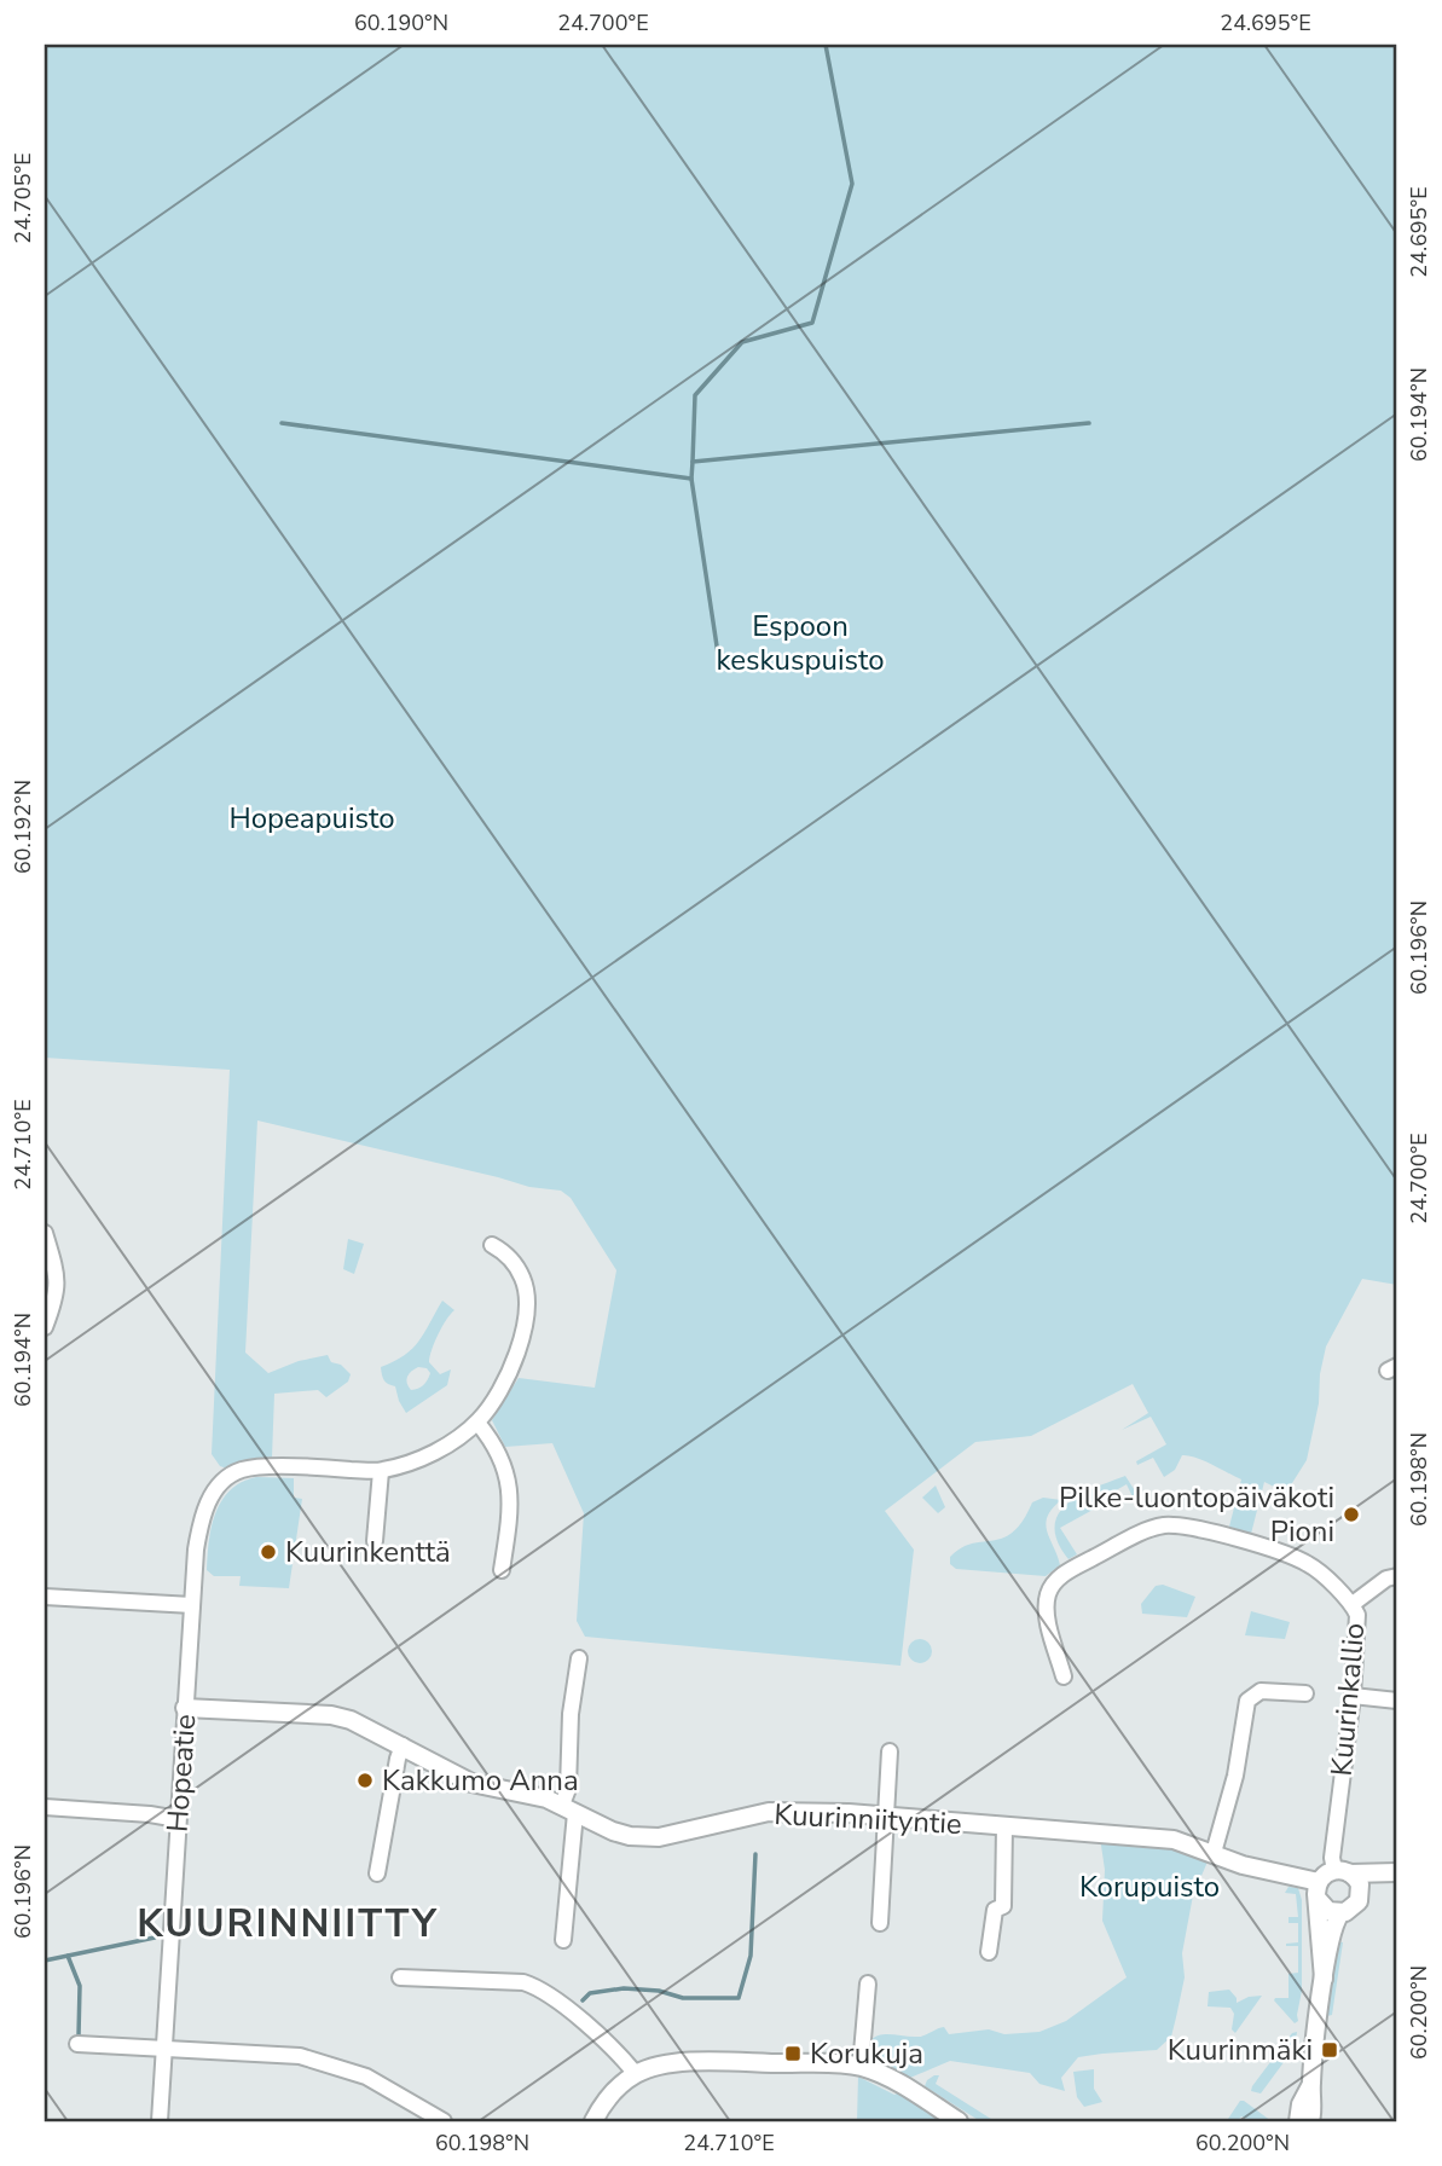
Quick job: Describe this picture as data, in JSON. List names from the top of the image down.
{
  "streets": {
    "street": ["Kuurinkallio", "Hopeatie", "Kuurinniityntie"]
  },
  "crossings": [
    ["Kuurinkallio", "Kuurinniityntie"],
    ["Hopeatie", "Kuurinniityntie"]
  ],
  "districts": ["KUURINNIITTY"],
  "parks": ["Espoon keskuspuisto", "Hopeapuisto", "Korupuisto"],
  "places": {
    "other": ["Pilke-luontopäiväkoti Pioni", "Kuurinkenttä", "Kakkumo Anna"],
    "transit": ["Kuurinmäki", "Korukuja"]
  },
  "coordinates": [
    "60.190°N",
    "24.700°E",
    "24.695°E",
    "24.705°E",
    "60.194°N",
    "60.192°N",
    "60.196°N",
    "24.710°E",
    "60.198°N",
    "60.200°N"
  ]
}
